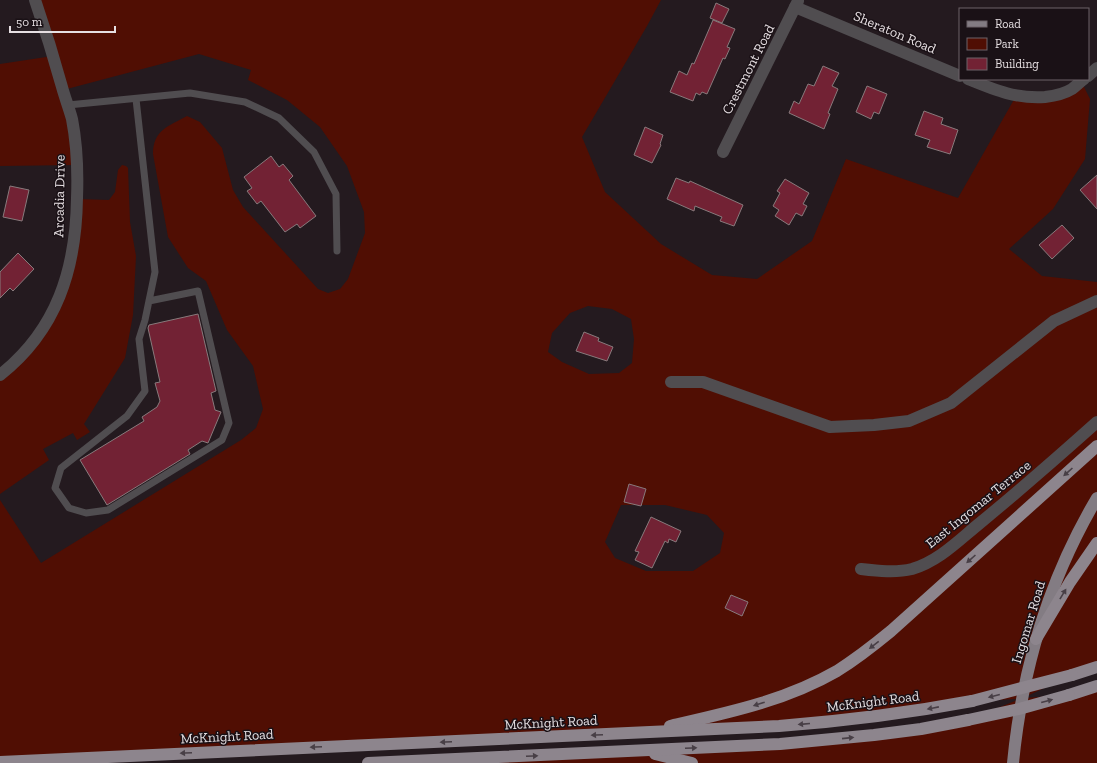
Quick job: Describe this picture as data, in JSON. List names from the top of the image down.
{
  "streets": {
    "highway": ["McKnight Road"],
    "main road": ["Ingomar Road"],
    "street": [
      "Sheraton Road",
      "Crestmont Road",
      "Arcadia Drive",
      "East Ingomar Terrace"
    ]
  },
  "crossings": [
    ["Sheraton Road", "Crestmont Road"]
  ],
  "legend": ["Road", "Park", "Building"],
  "scale_bar": "50 m"
}
